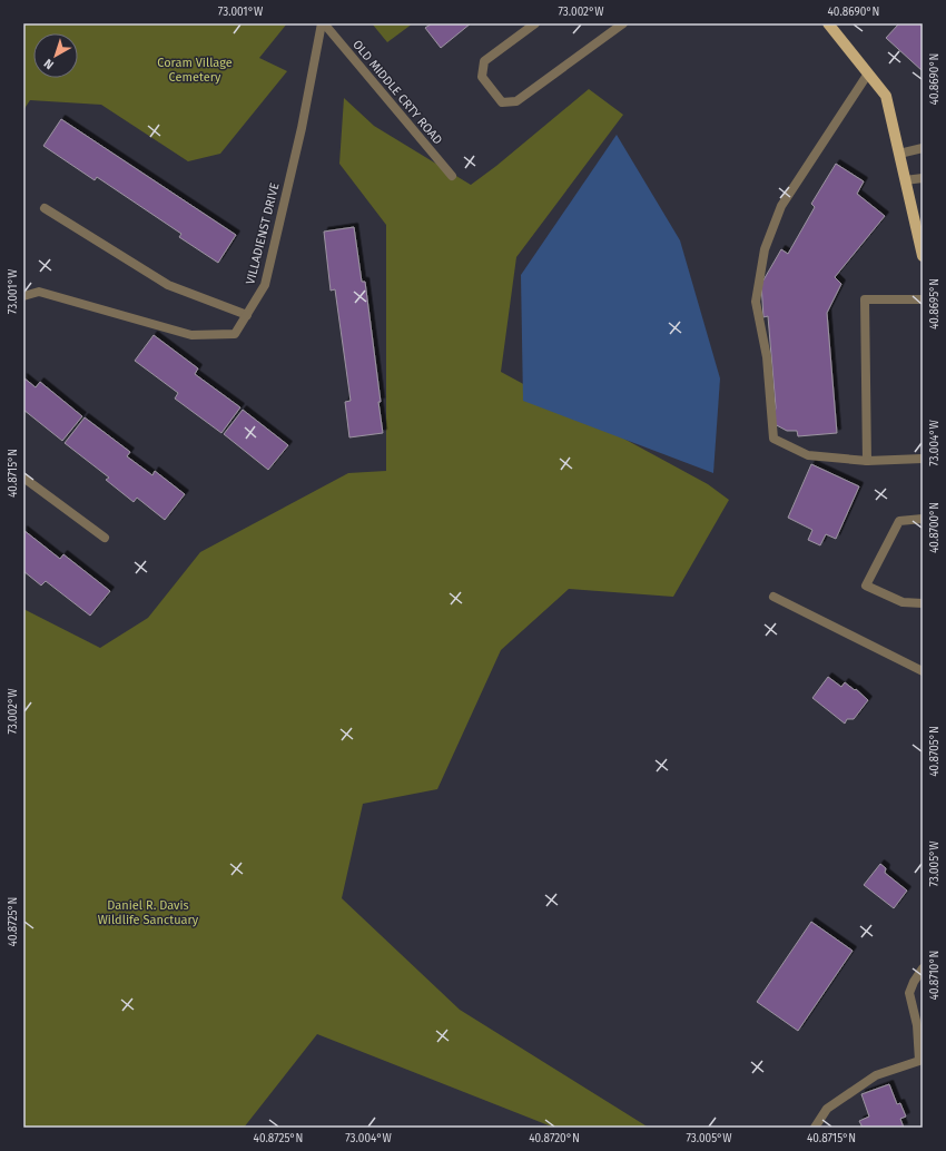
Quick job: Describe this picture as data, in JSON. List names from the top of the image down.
{
  "streets": {
    "street": ["OLD MIDDLE CRTY ROAD", "VILLADIENST DRIVE"]
  },
  "crossings": [
    ["OLD MIDDLE CRTY ROAD", "VILLADIENST DRIVE"]
  ],
  "parks": ["Coram Village Cemetery", "Daniel R. Davis Wildlife Sanctuary"],
  "north": "bottom left",
  "coordinates": [
    "73.001°W",
    "73.002°W",
    "40.8690°N",
    "40.8695°N",
    "73.004°W",
    "40.8715°N",
    "40.8700°N",
    "40.8705°N",
    "73.005°W",
    "40.8725°N",
    "40.8710°N",
    "40.8720°N"
  ]
}
